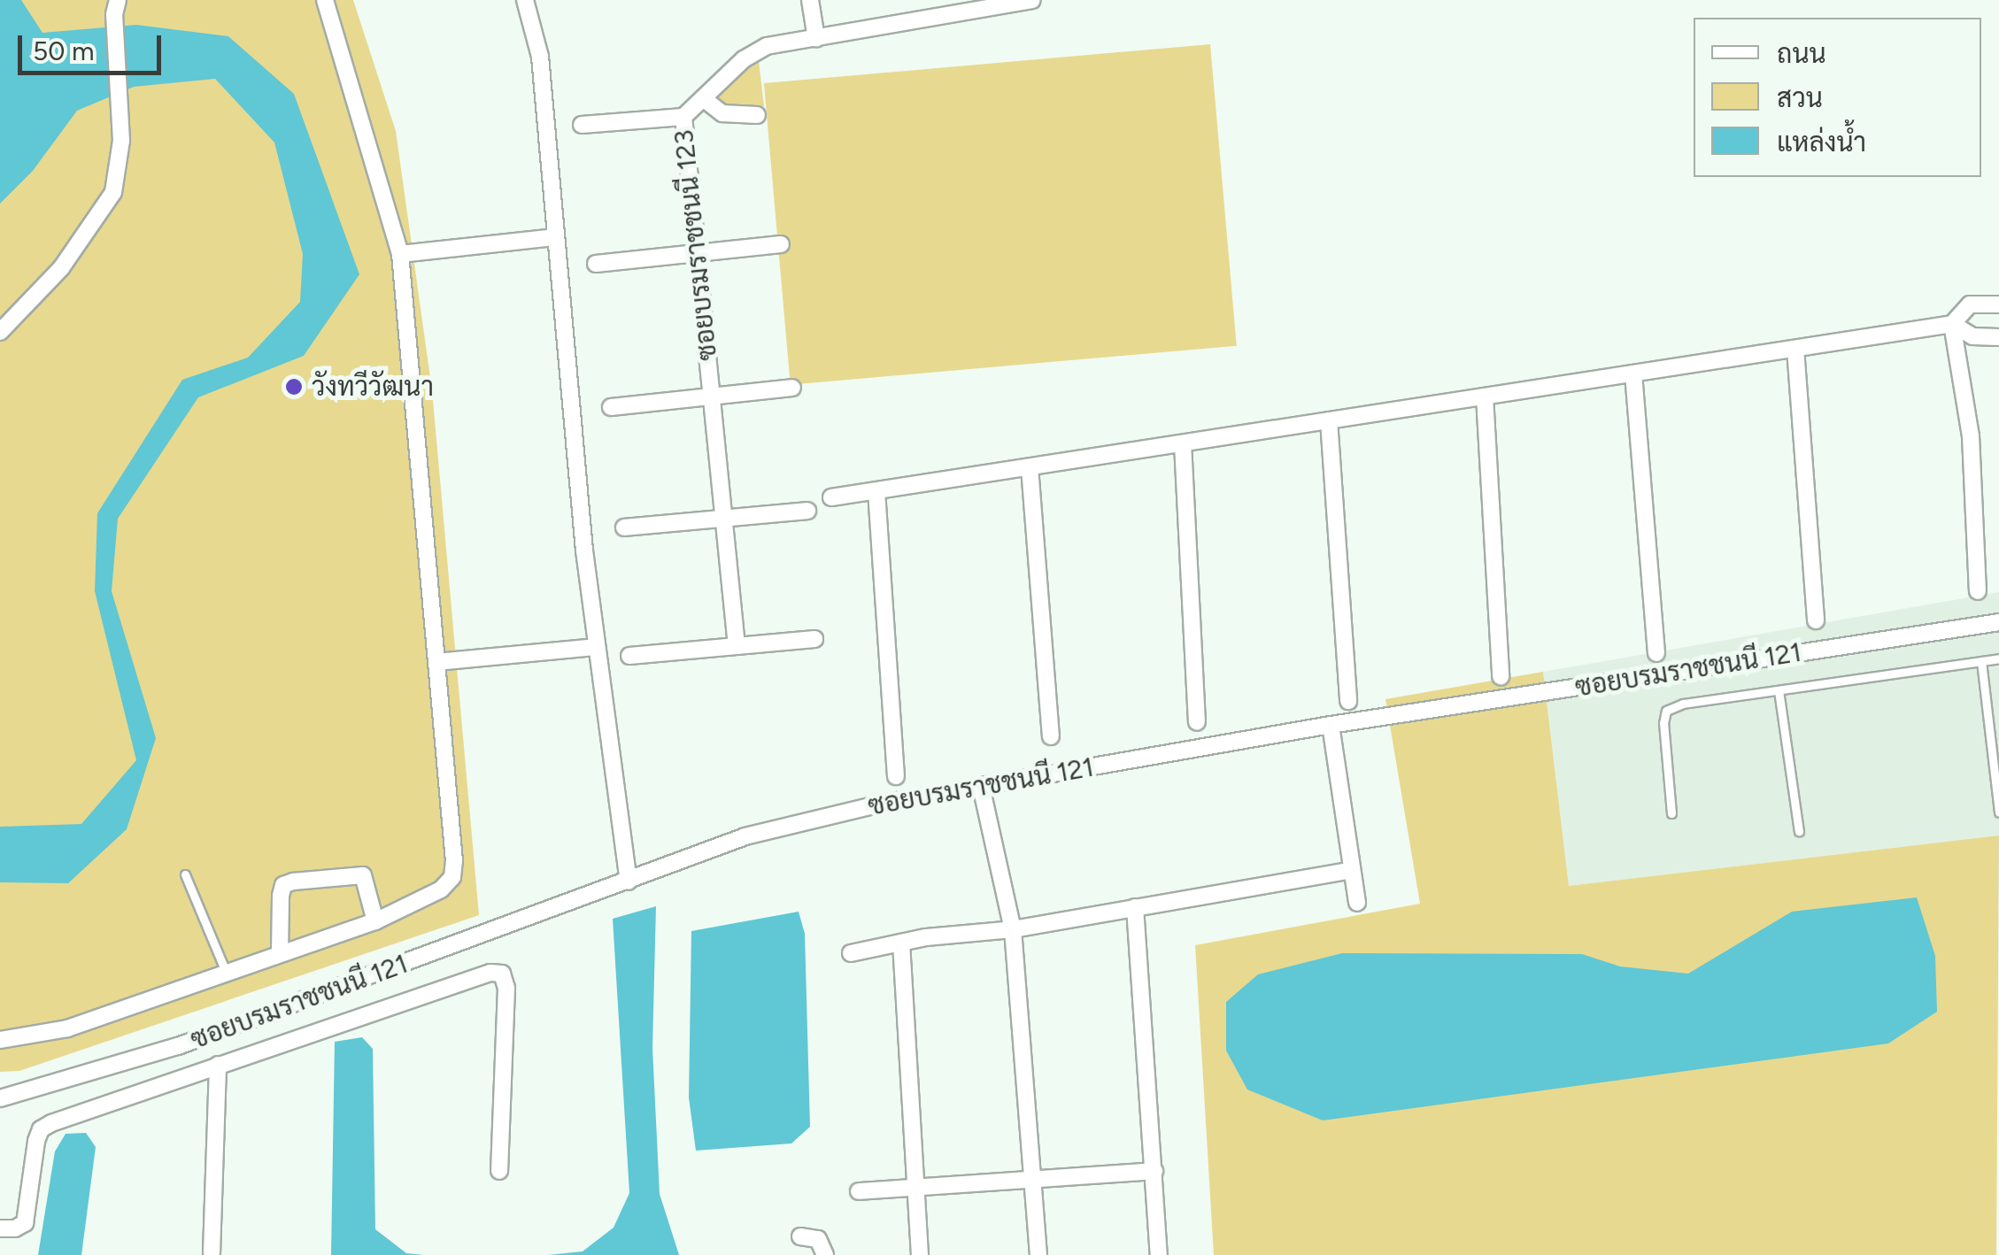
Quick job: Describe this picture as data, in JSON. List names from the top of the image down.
{
  "streets": {
    "street": ["ซอยบรมราชชนนี 123", "ซอยบรมราชชนนี 121"]
  },
  "places": ["วังทวีวัฒนา"],
  "legend": ["ถนน", "สวน", "แหล่งน้ำ"],
  "scale_bar": "50 m"
}
